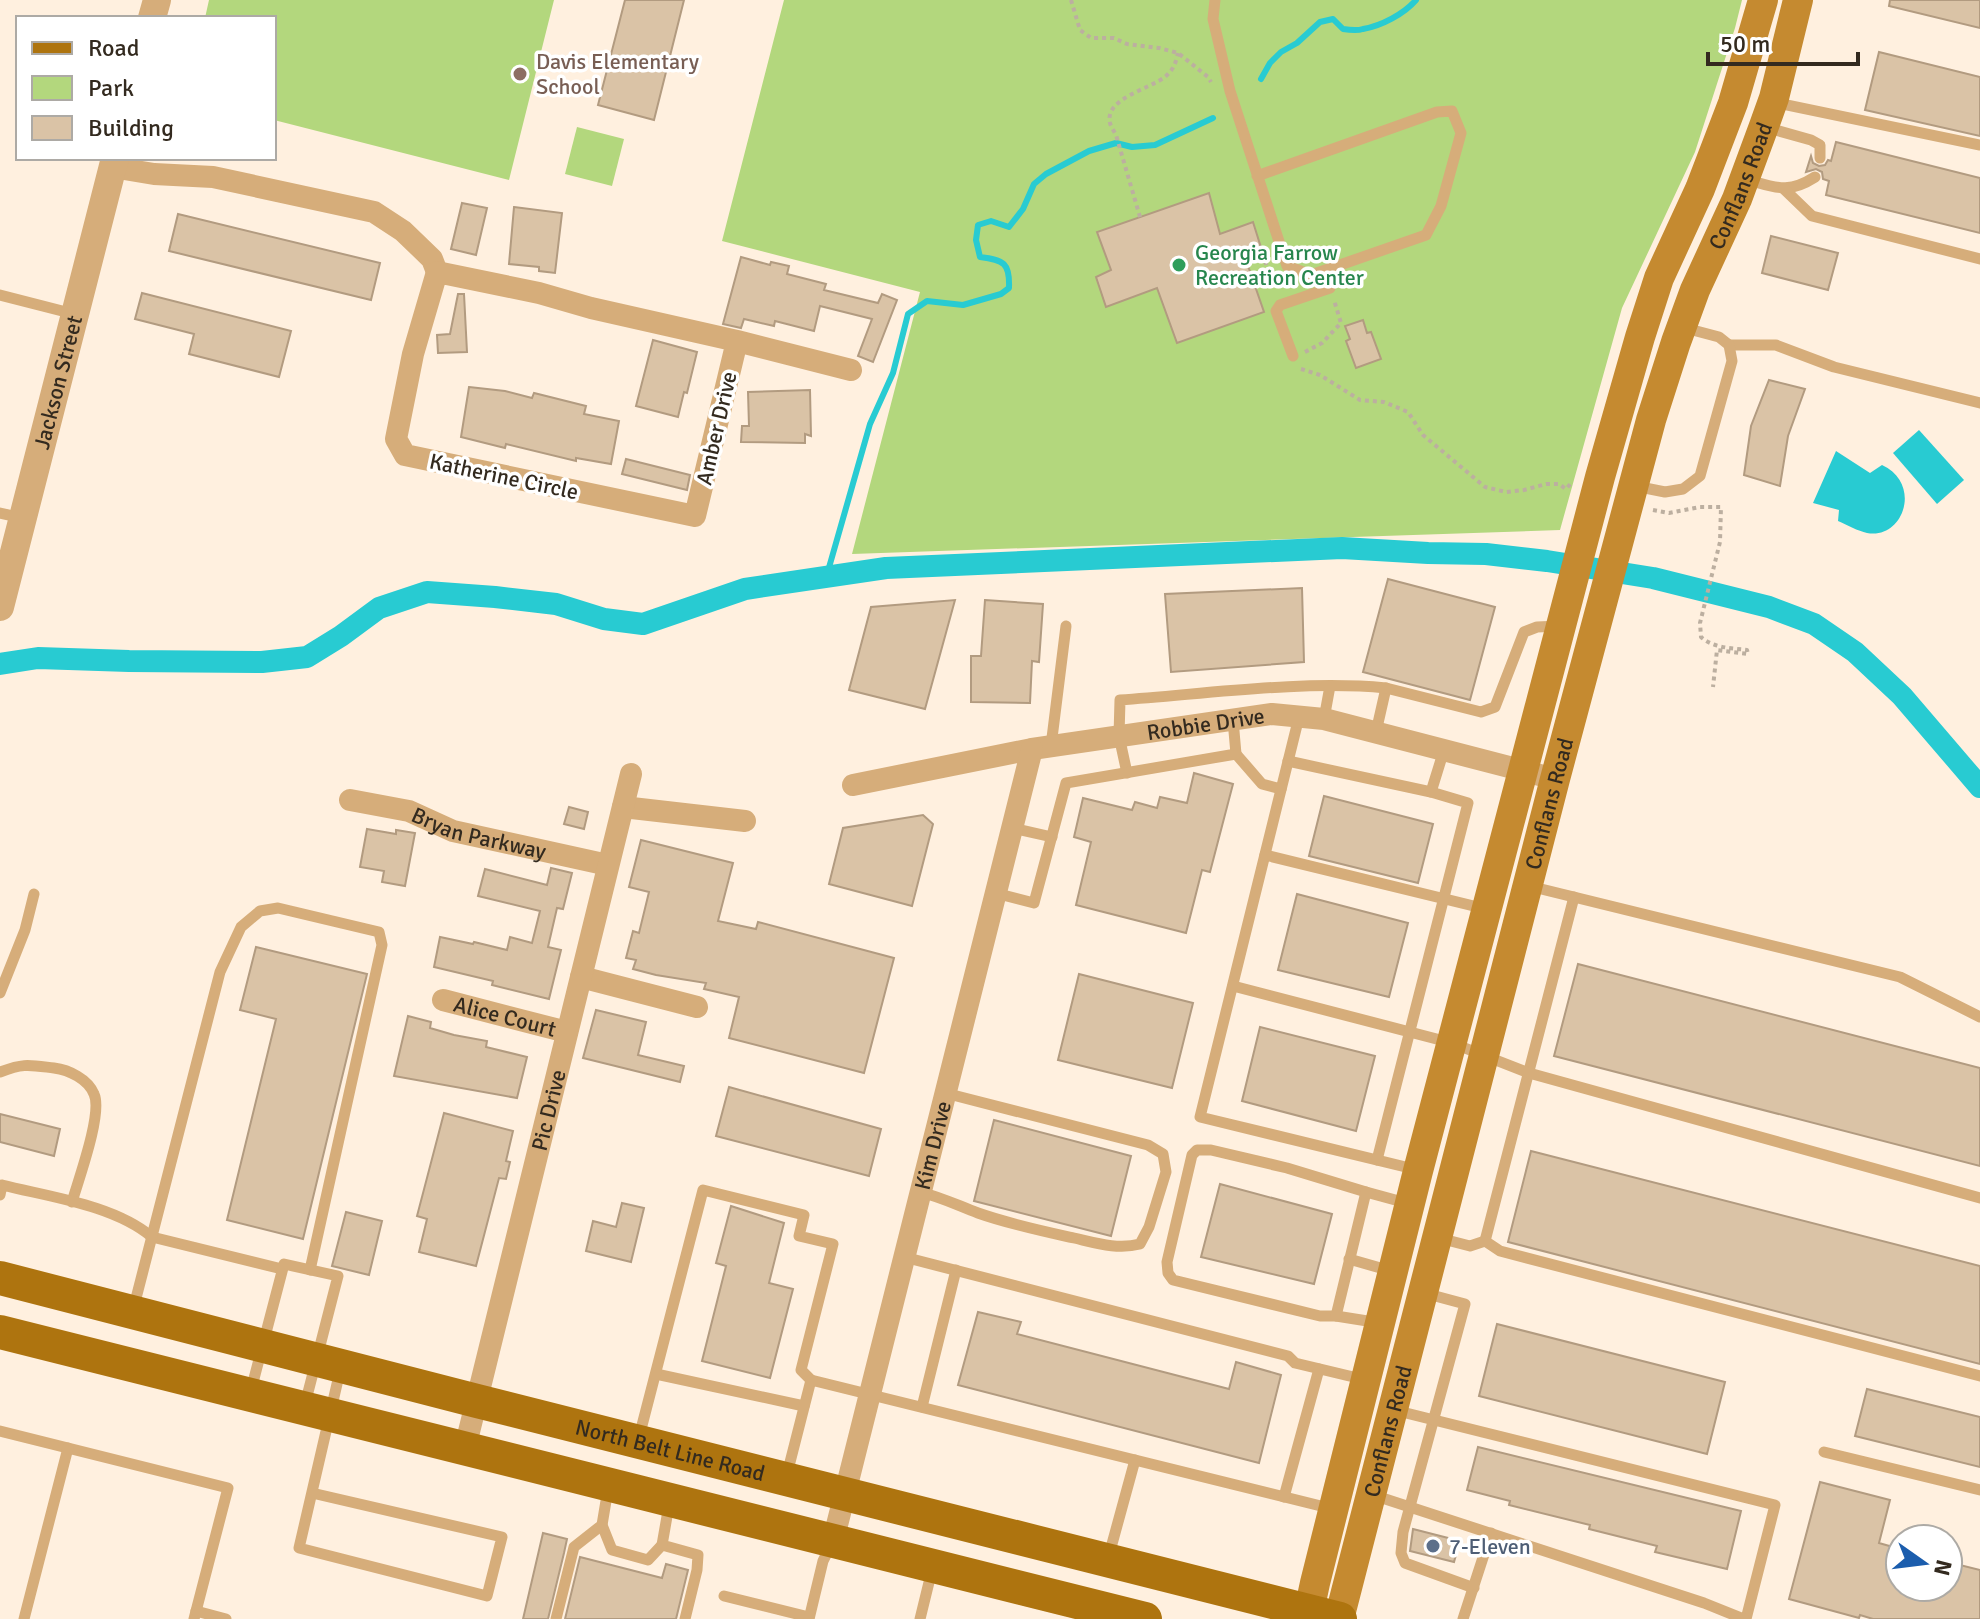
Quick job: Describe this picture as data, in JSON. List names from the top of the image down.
{
  "streets": {
    "main road": ["Conflans Road", "North Belt Line Road"],
    "street": [
      "Jackson Street",
      "Amber Drive",
      "Katherine Circle",
      "Robbie Drive",
      "Bryan Parkway",
      "Alice Court",
      "Pic Drive",
      "Kim Drive"
    ]
  },
  "crossings": [
    ["Conflans Road", "Robbie Drive"],
    ["Conflans Road", "North Belt Line Road"],
    ["Amber Drive", "Katherine Circle"],
    ["Robbie Drive", "Kim Drive"],
    ["Bryan Parkway", "Pic Drive"],
    ["Alice Court", "Pic Drive"],
    ["Pic Drive", "North Belt Line Road"],
    ["Kim Drive", "North Belt Line Road"]
  ],
  "places": ["Davis Elementary School", "Georgia Farrow Recreation Center", "7-Eleven"],
  "legend": ["Road", "Park", "Building"],
  "scale_bar": "50 m",
  "north": "right"
}
